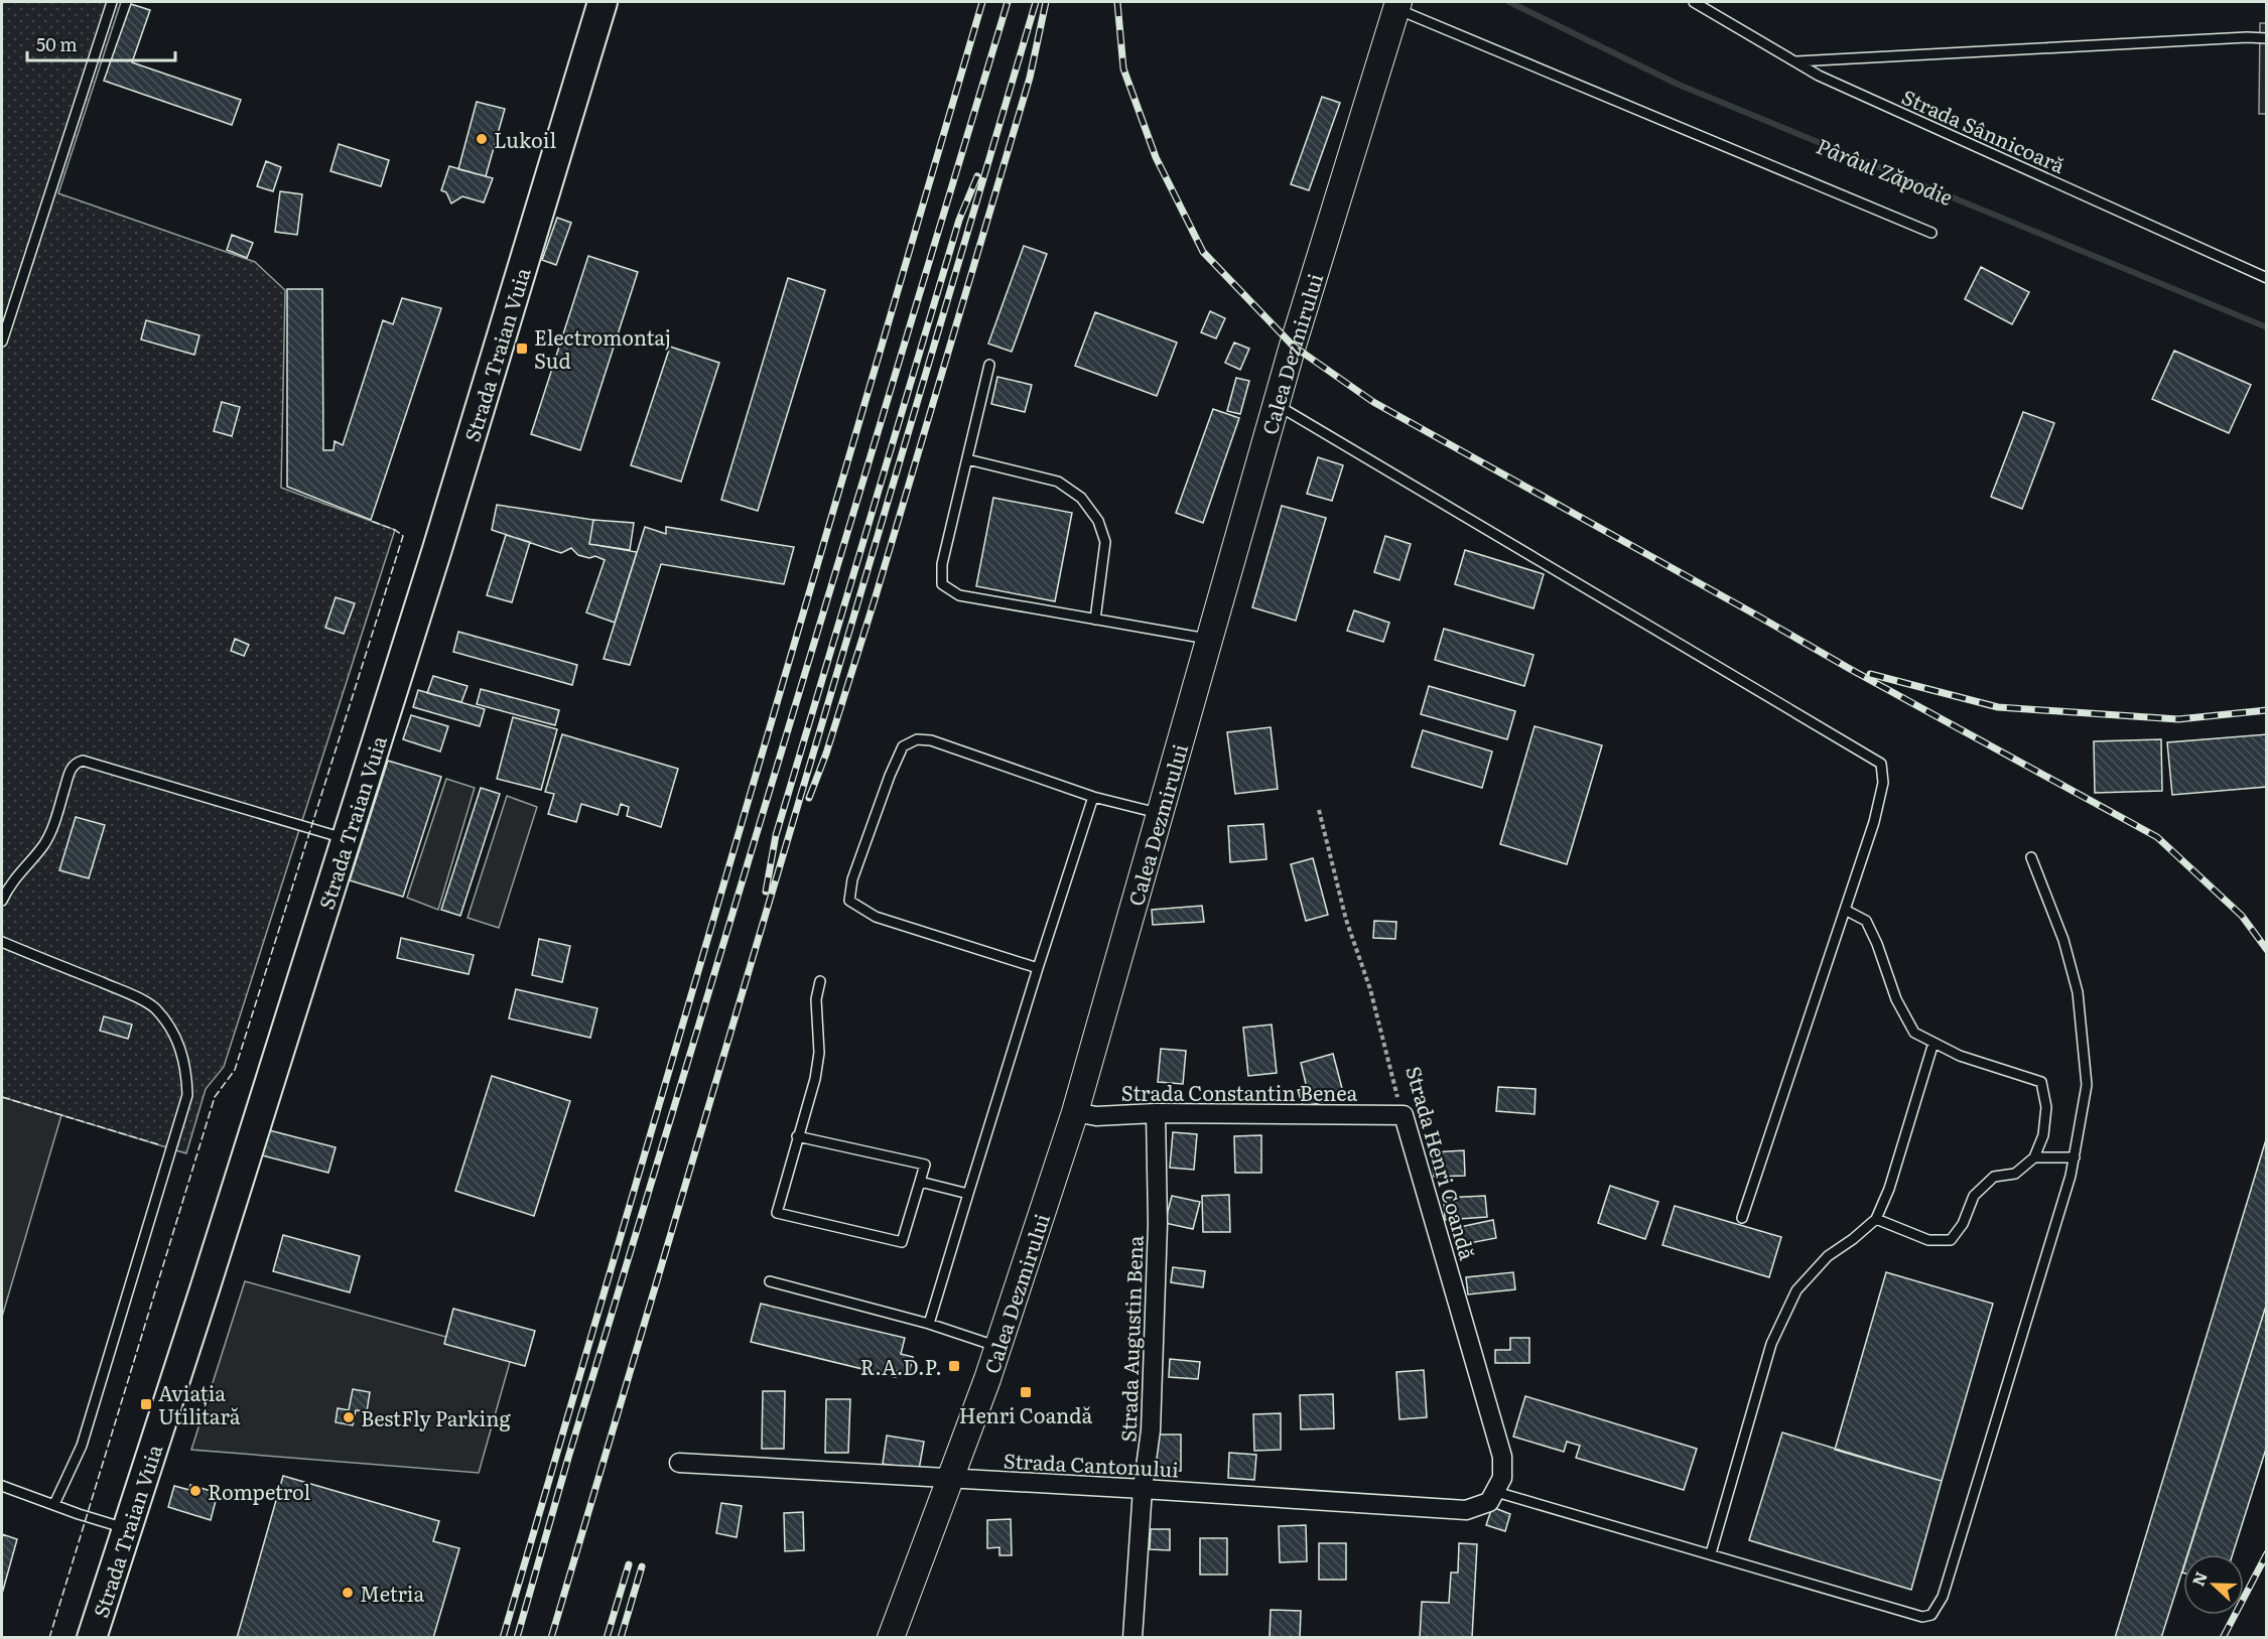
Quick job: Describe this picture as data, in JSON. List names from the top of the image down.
{
  "streets": {
    "main road": ["Calea Dezmirului", "Strada Traian Vuia"],
    "street": [
      "Strada Constantin Benea",
      "Strada Henri Coandă",
      "Strada Augustin Bena",
      "Strada Cantonului"
    ],
    "lane": ["Strada Sânnicoară"]
  },
  "crossings": [
    ["Calea Dezmirului", "Strada Constantin Benea"],
    ["Calea Dezmirului", "Strada Cantonului"],
    ["Strada Constantin Benea", "Strada Henri Coandă"],
    ["Strada Constantin Benea", "Strada Augustin Bena"],
    ["Strada Henri Coandă", "Strada Cantonului"],
    ["Strada Augustin Bena", "Strada Cantonului"]
  ],
  "water": ["Pârâul Zăpodie"],
  "places": {
    "other": [
      "Lukoil",
      "BestFly Parking",
      "Rompetrol",
      "Metria"
    ],
    "transit": [
      "Electromontaj Sud",
      "R.A.D.P.",
      "Henri Coandă",
      "Aviația Utilitară"
    ]
  },
  "scale_bar": "50 m",
  "north": "left"
}
